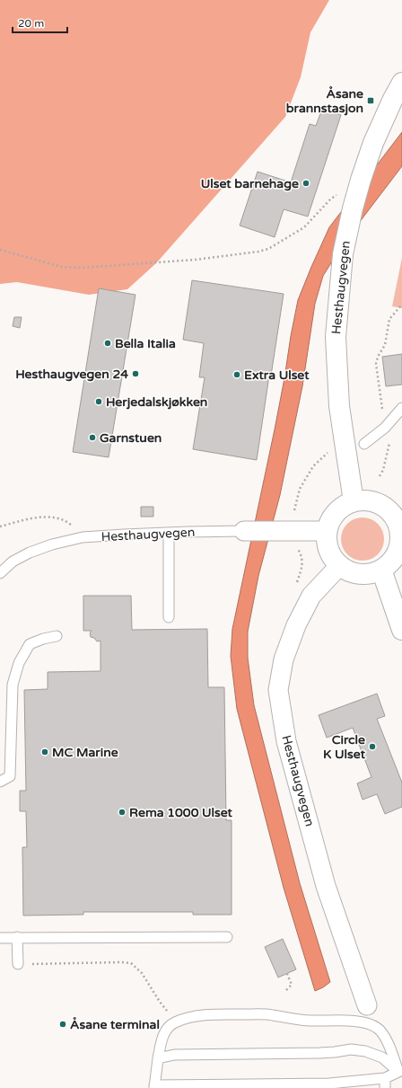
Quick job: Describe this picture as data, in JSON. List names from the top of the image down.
{
  "streets": {
    "main road": ["Hesthaugvegen"]
  },
  "places": {
    "transit": ["Åsane brannstasjon"],
    "other": [
      "Ulset barnehage",
      "Bella Italia",
      "Hesthaugvegen 24",
      "Extra Ulset",
      "Herjedalskjøkken",
      "Garnstuen",
      "Circle K Ulset",
      "MC Marine",
      "Rema 1000 Ulset",
      "Åsane terminal"
    ]
  },
  "scale_bar": "20 m"
}
